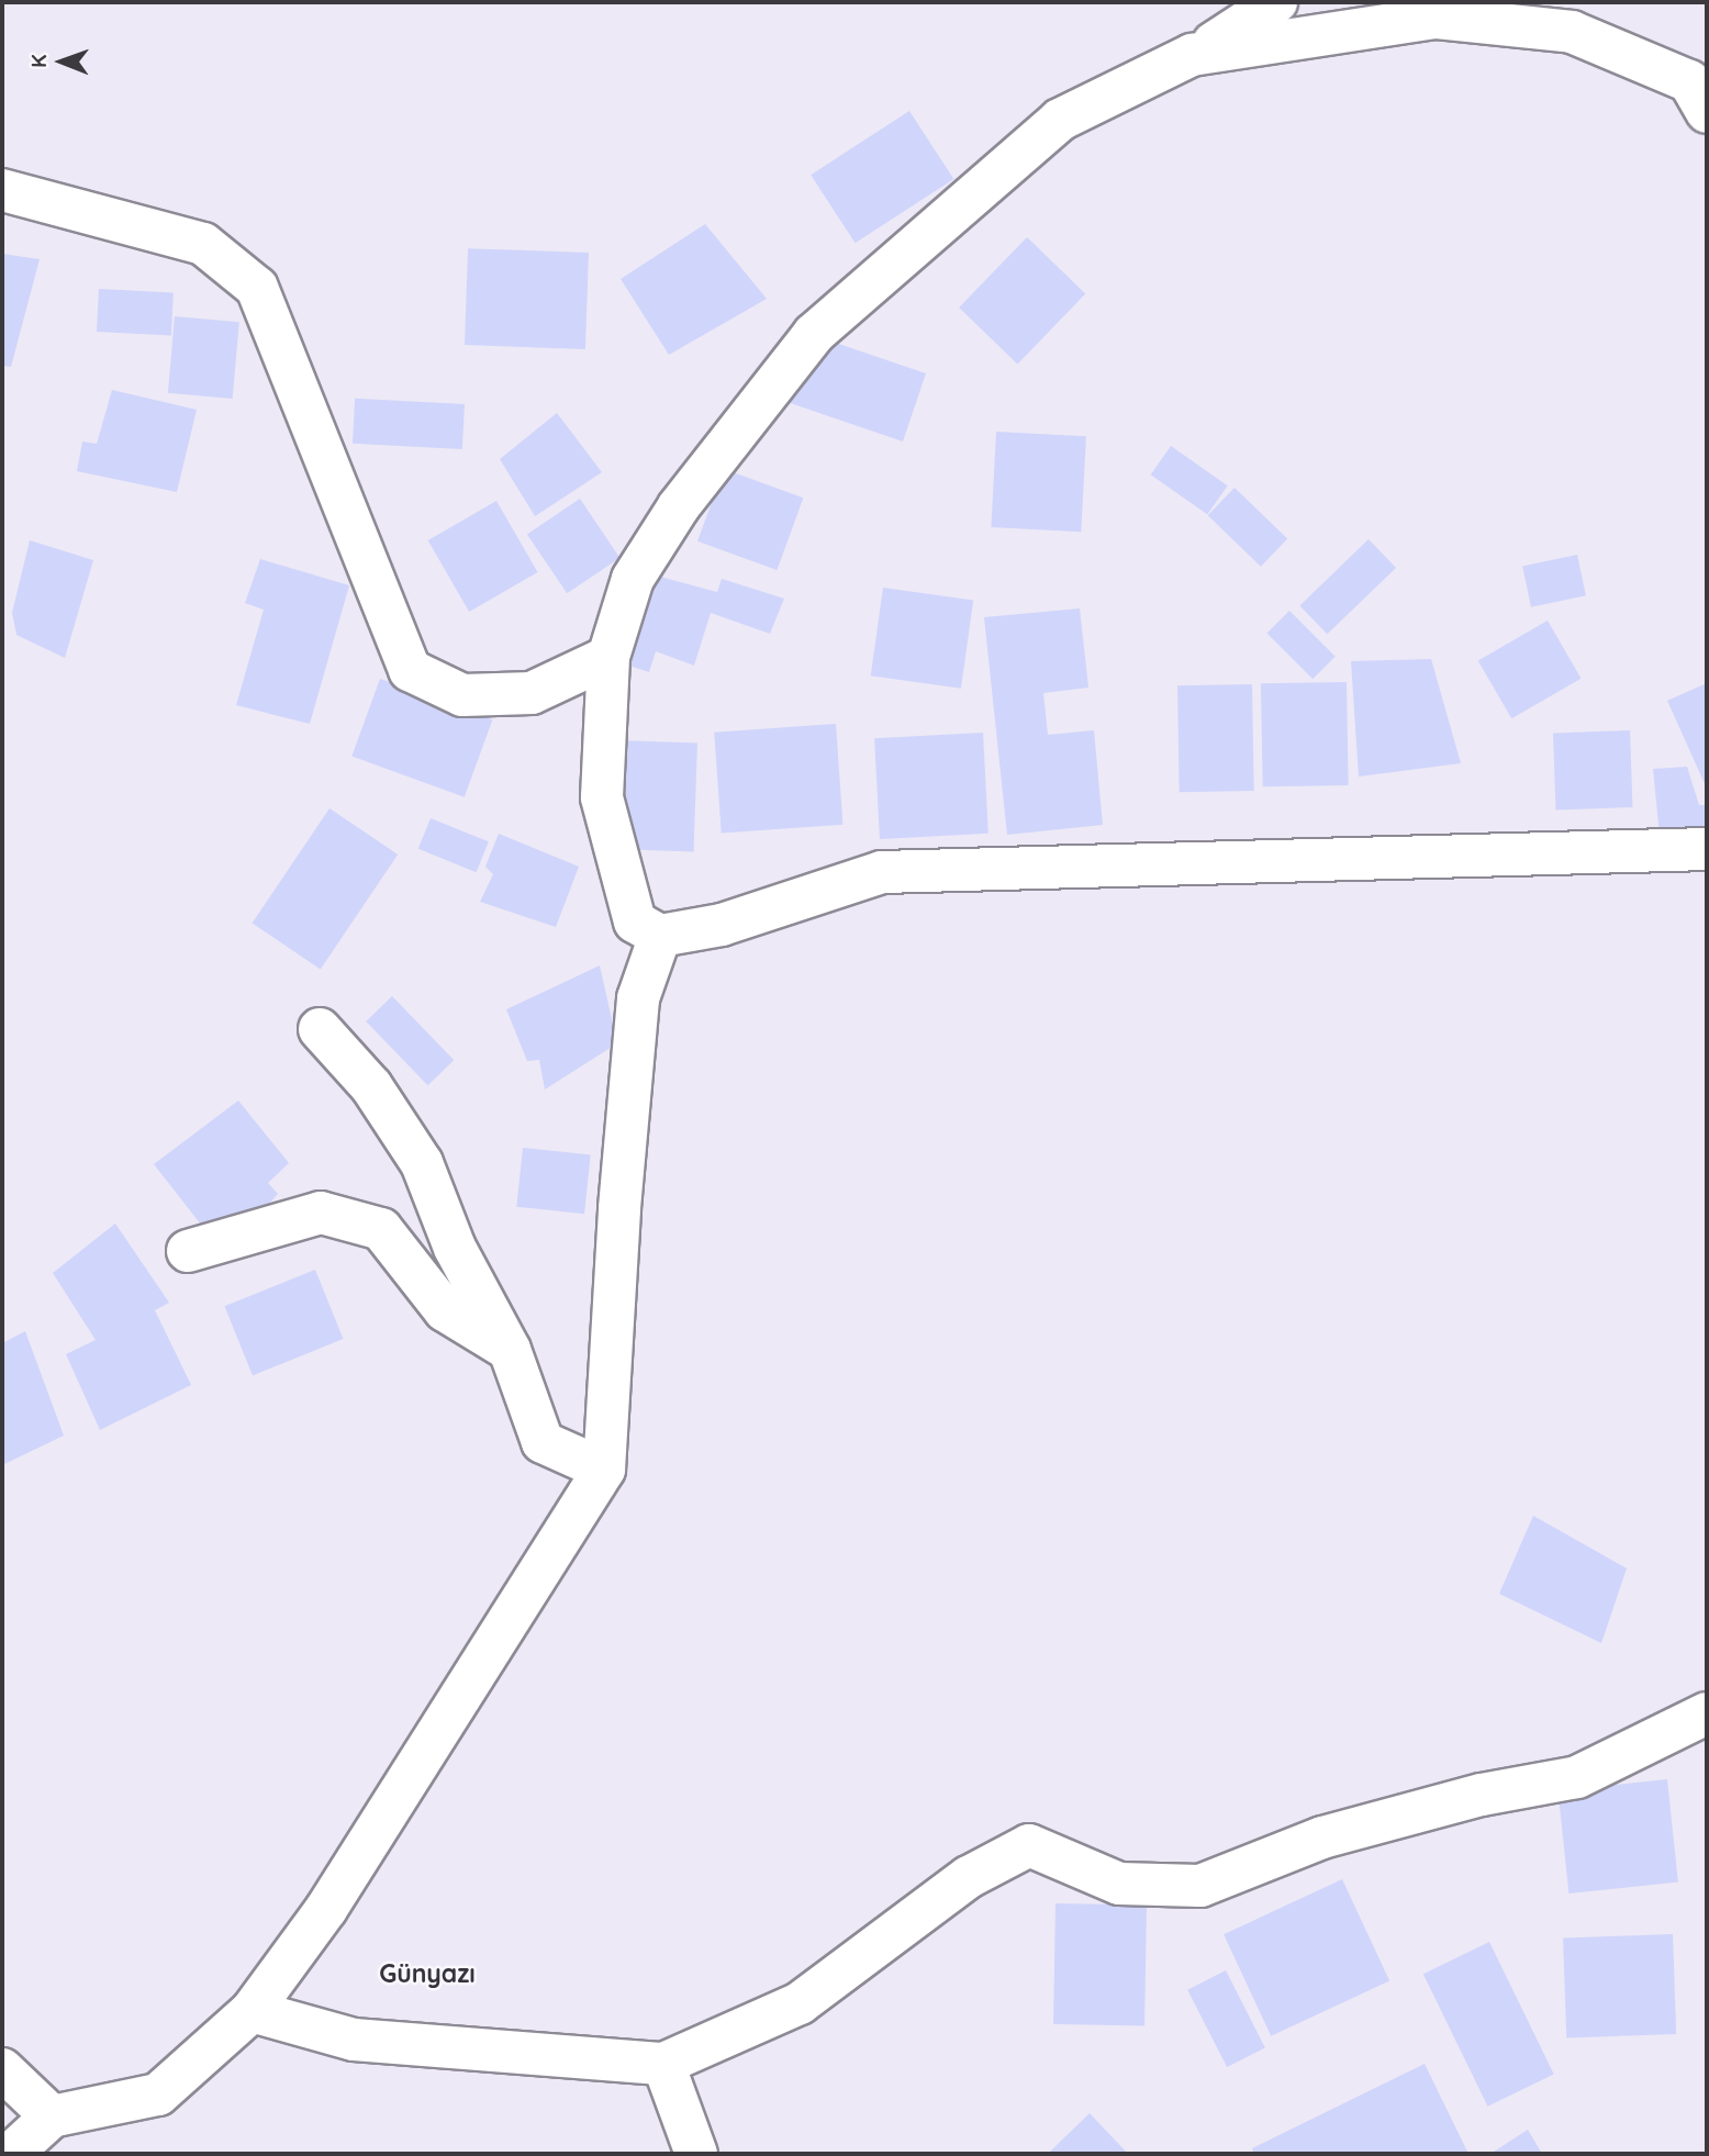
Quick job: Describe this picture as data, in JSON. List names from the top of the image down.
{
  "districts": ["Günyazı"],
  "north": "left"
}
